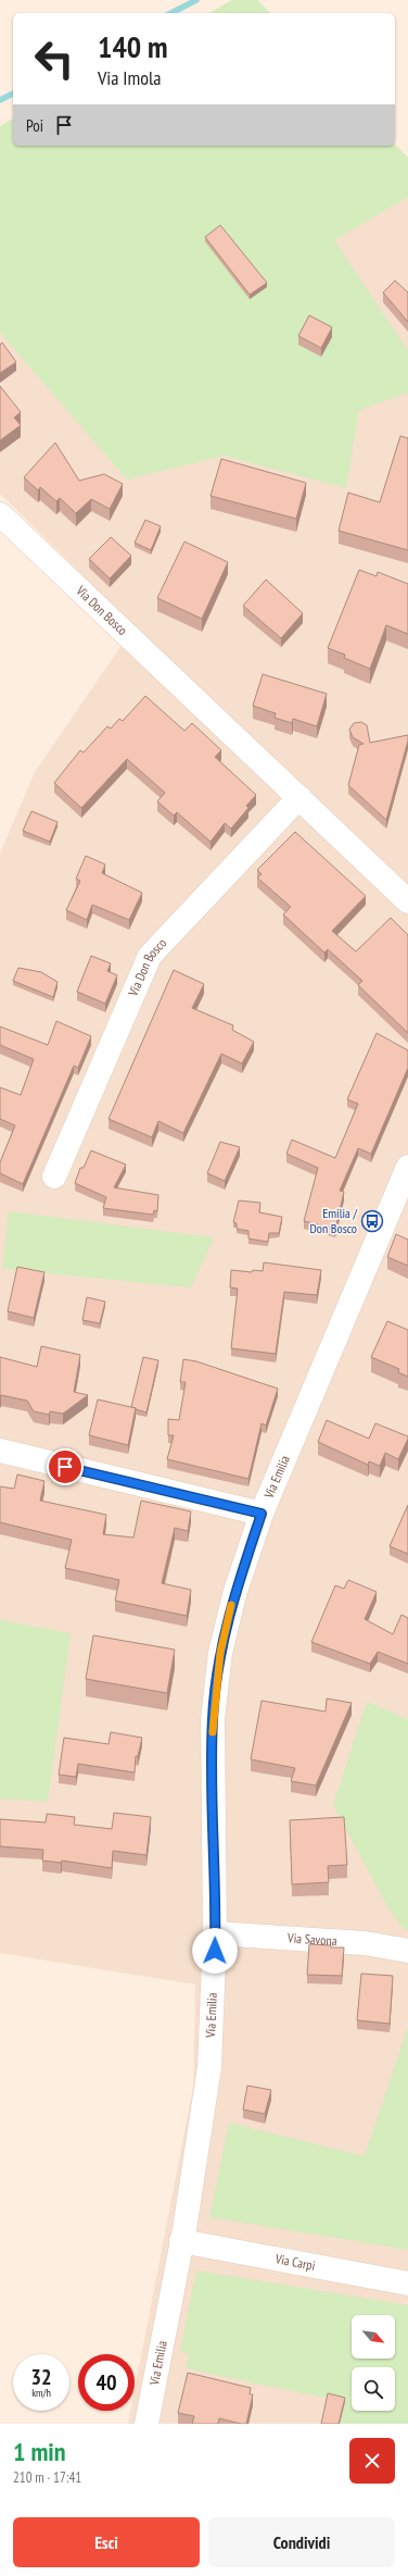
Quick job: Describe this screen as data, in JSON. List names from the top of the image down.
{
  "streets": {
    "street": [
      "Via Don Bosco",
      "Via Emilia",
      "Via Savona",
      "Via Carpi"
    ]
  },
  "crossings": [
    ["Via Emilia", "Via Savona"],
    ["Via Emilia", "Via Carpi"]
  ],
  "places": {
    "bus stop": ["Emilia / Don Bosco"]
  },
  "north": "bottom right",
  "page": {
    "turn": ["140 m", "Via Imola"],
    "then": "Poi",
    "speed": "32 km/h",
    "limit": "40",
    "heading": ["1 min", "210 m · 17:41"],
    "buttons": ["Esci", "Condividi"]
  }
}
